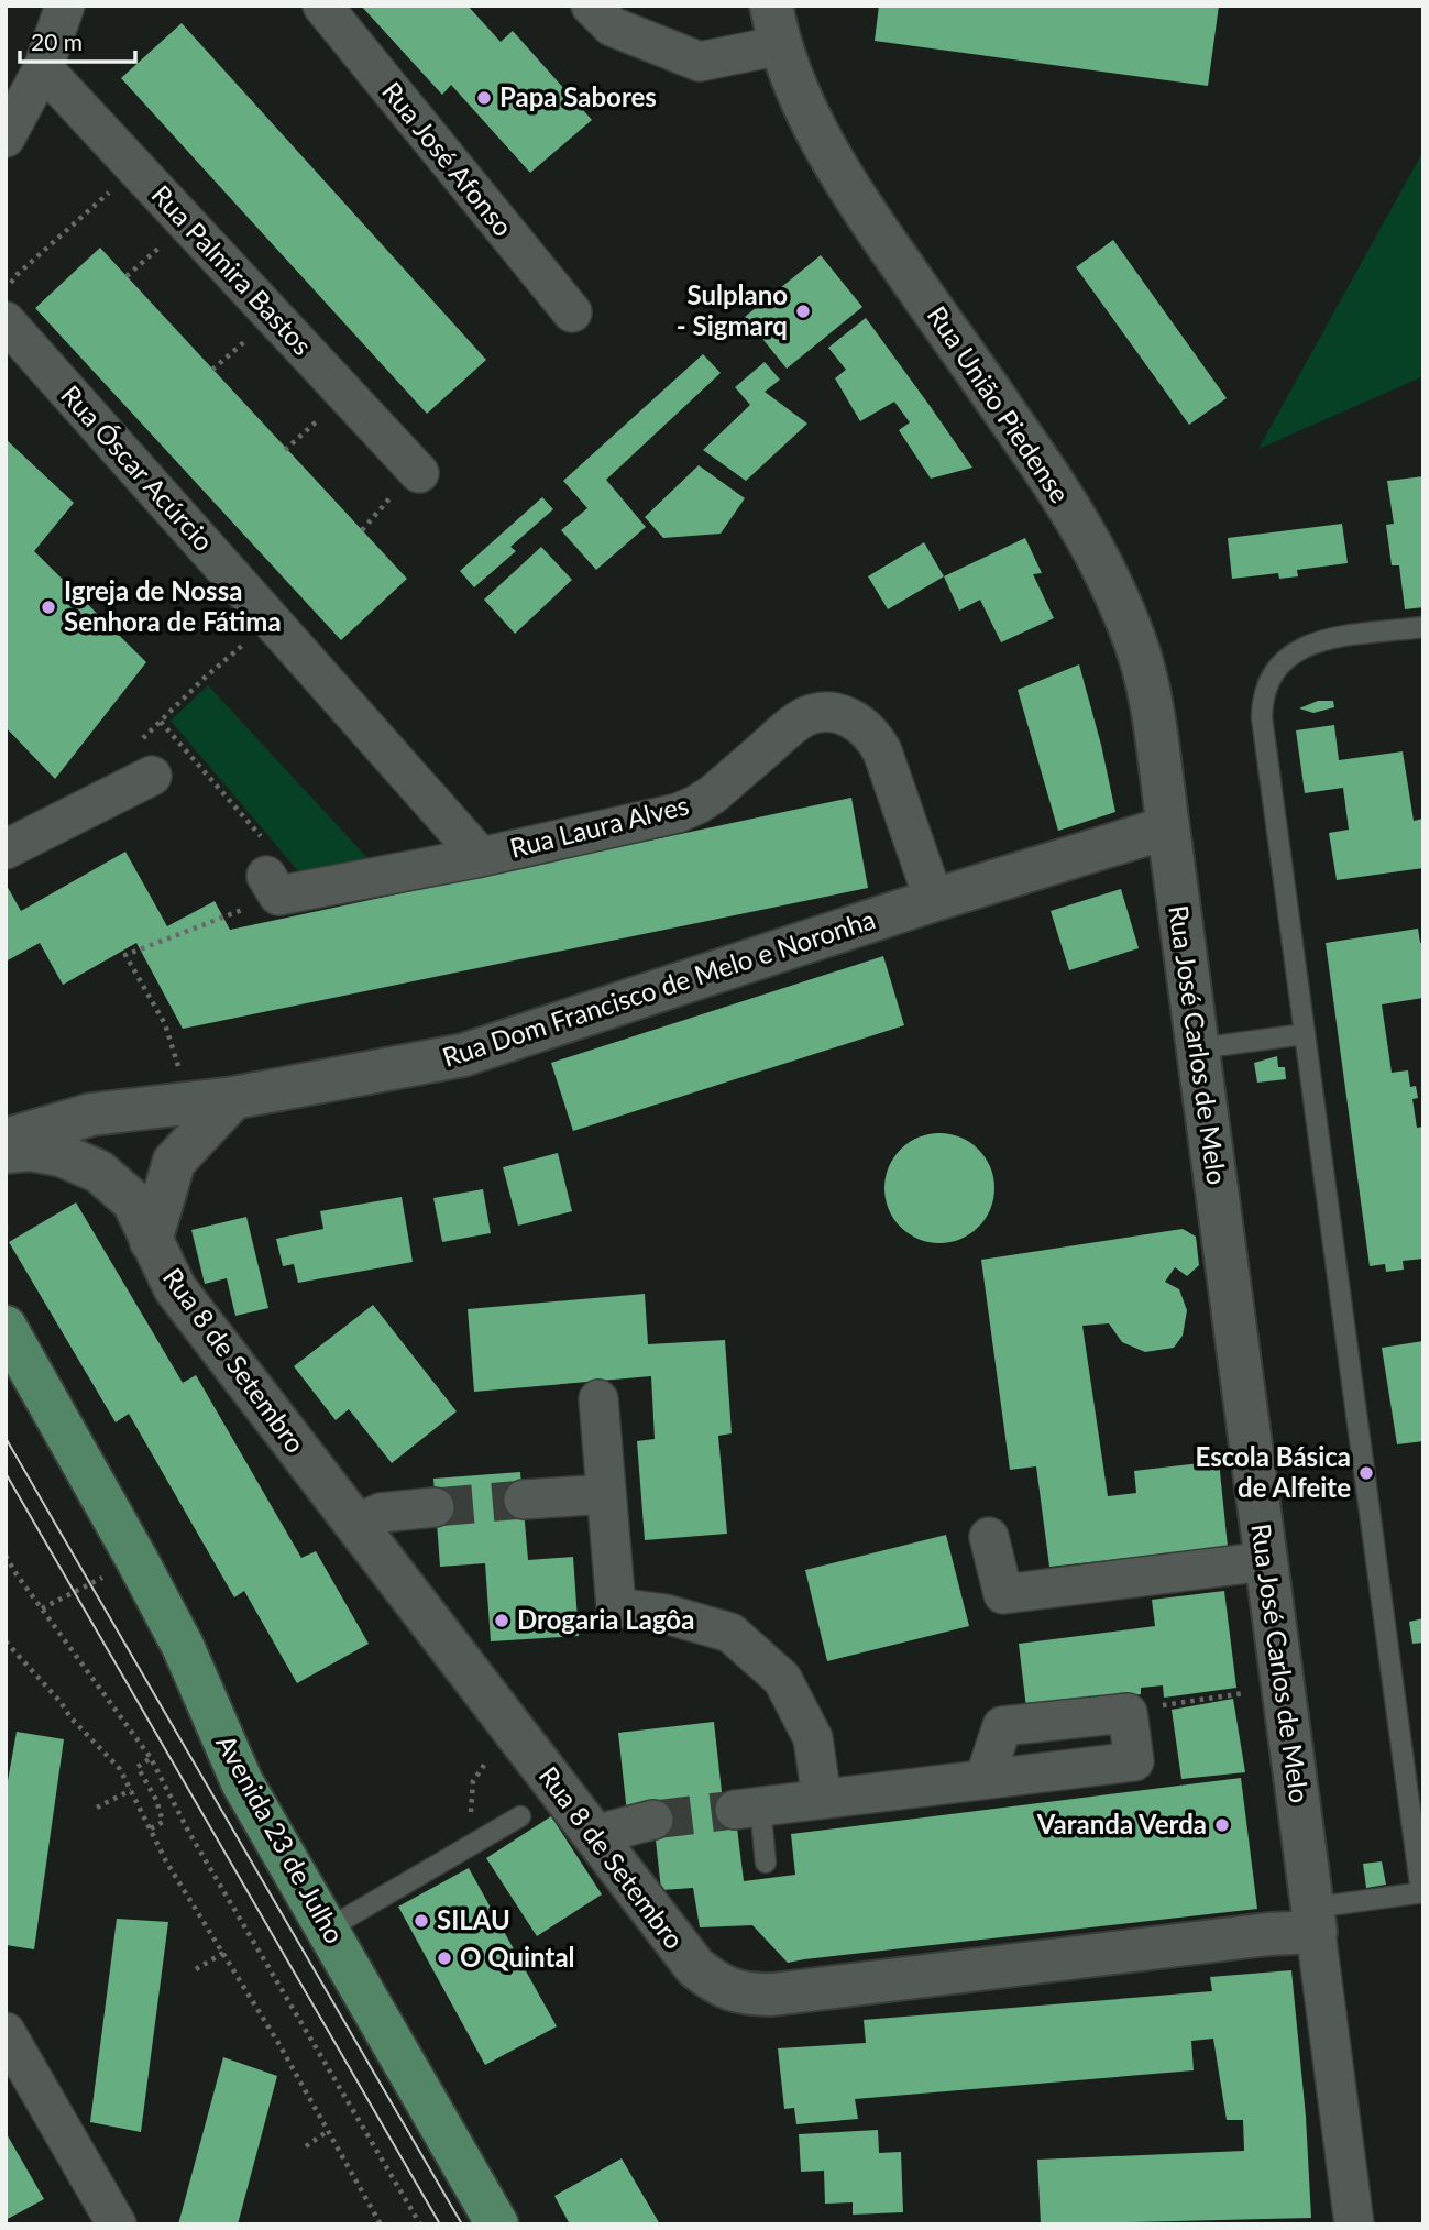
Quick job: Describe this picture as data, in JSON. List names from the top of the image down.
{
  "streets": {
    "main road": ["Avenida 23 de Julho"],
    "street": [
      "Rua José Afonso",
      "Rua Palmira Bastos",
      "Rua União Piedense",
      "Rua Óscar Acúrcio",
      "Rua Laura Alves",
      "Rua Dom Francisco de Melo e Noronha",
      "Rua José Carlos de Melo",
      "Rua 8 de Setembro"
    ]
  },
  "crossings": [
    ["Rua União Piedense", "Rua Dom Francisco de Melo e Noronha"],
    ["Rua União Piedense", "Rua José Carlos de Melo"],
    ["Rua Óscar Acúrcio", "Rua Laura Alves"],
    ["Rua Laura Alves", "Rua Dom Francisco de Melo e Noronha"],
    ["Rua Dom Francisco de Melo e Noronha", "Rua José Carlos de Melo"],
    ["Rua José Carlos de Melo", "Rua 8 de Setembro"]
  ],
  "places": [
    "Papa Sabores",
    "Sulplano - Sigmarq",
    "Igreja de Nossa Senhora de Fátima",
    "Escola Básica de Alfeite",
    "Drogaria Lagôa",
    "Varanda Verda",
    "SILAU",
    "O Quintal"
  ],
  "scale_bar": "20 m"
}
